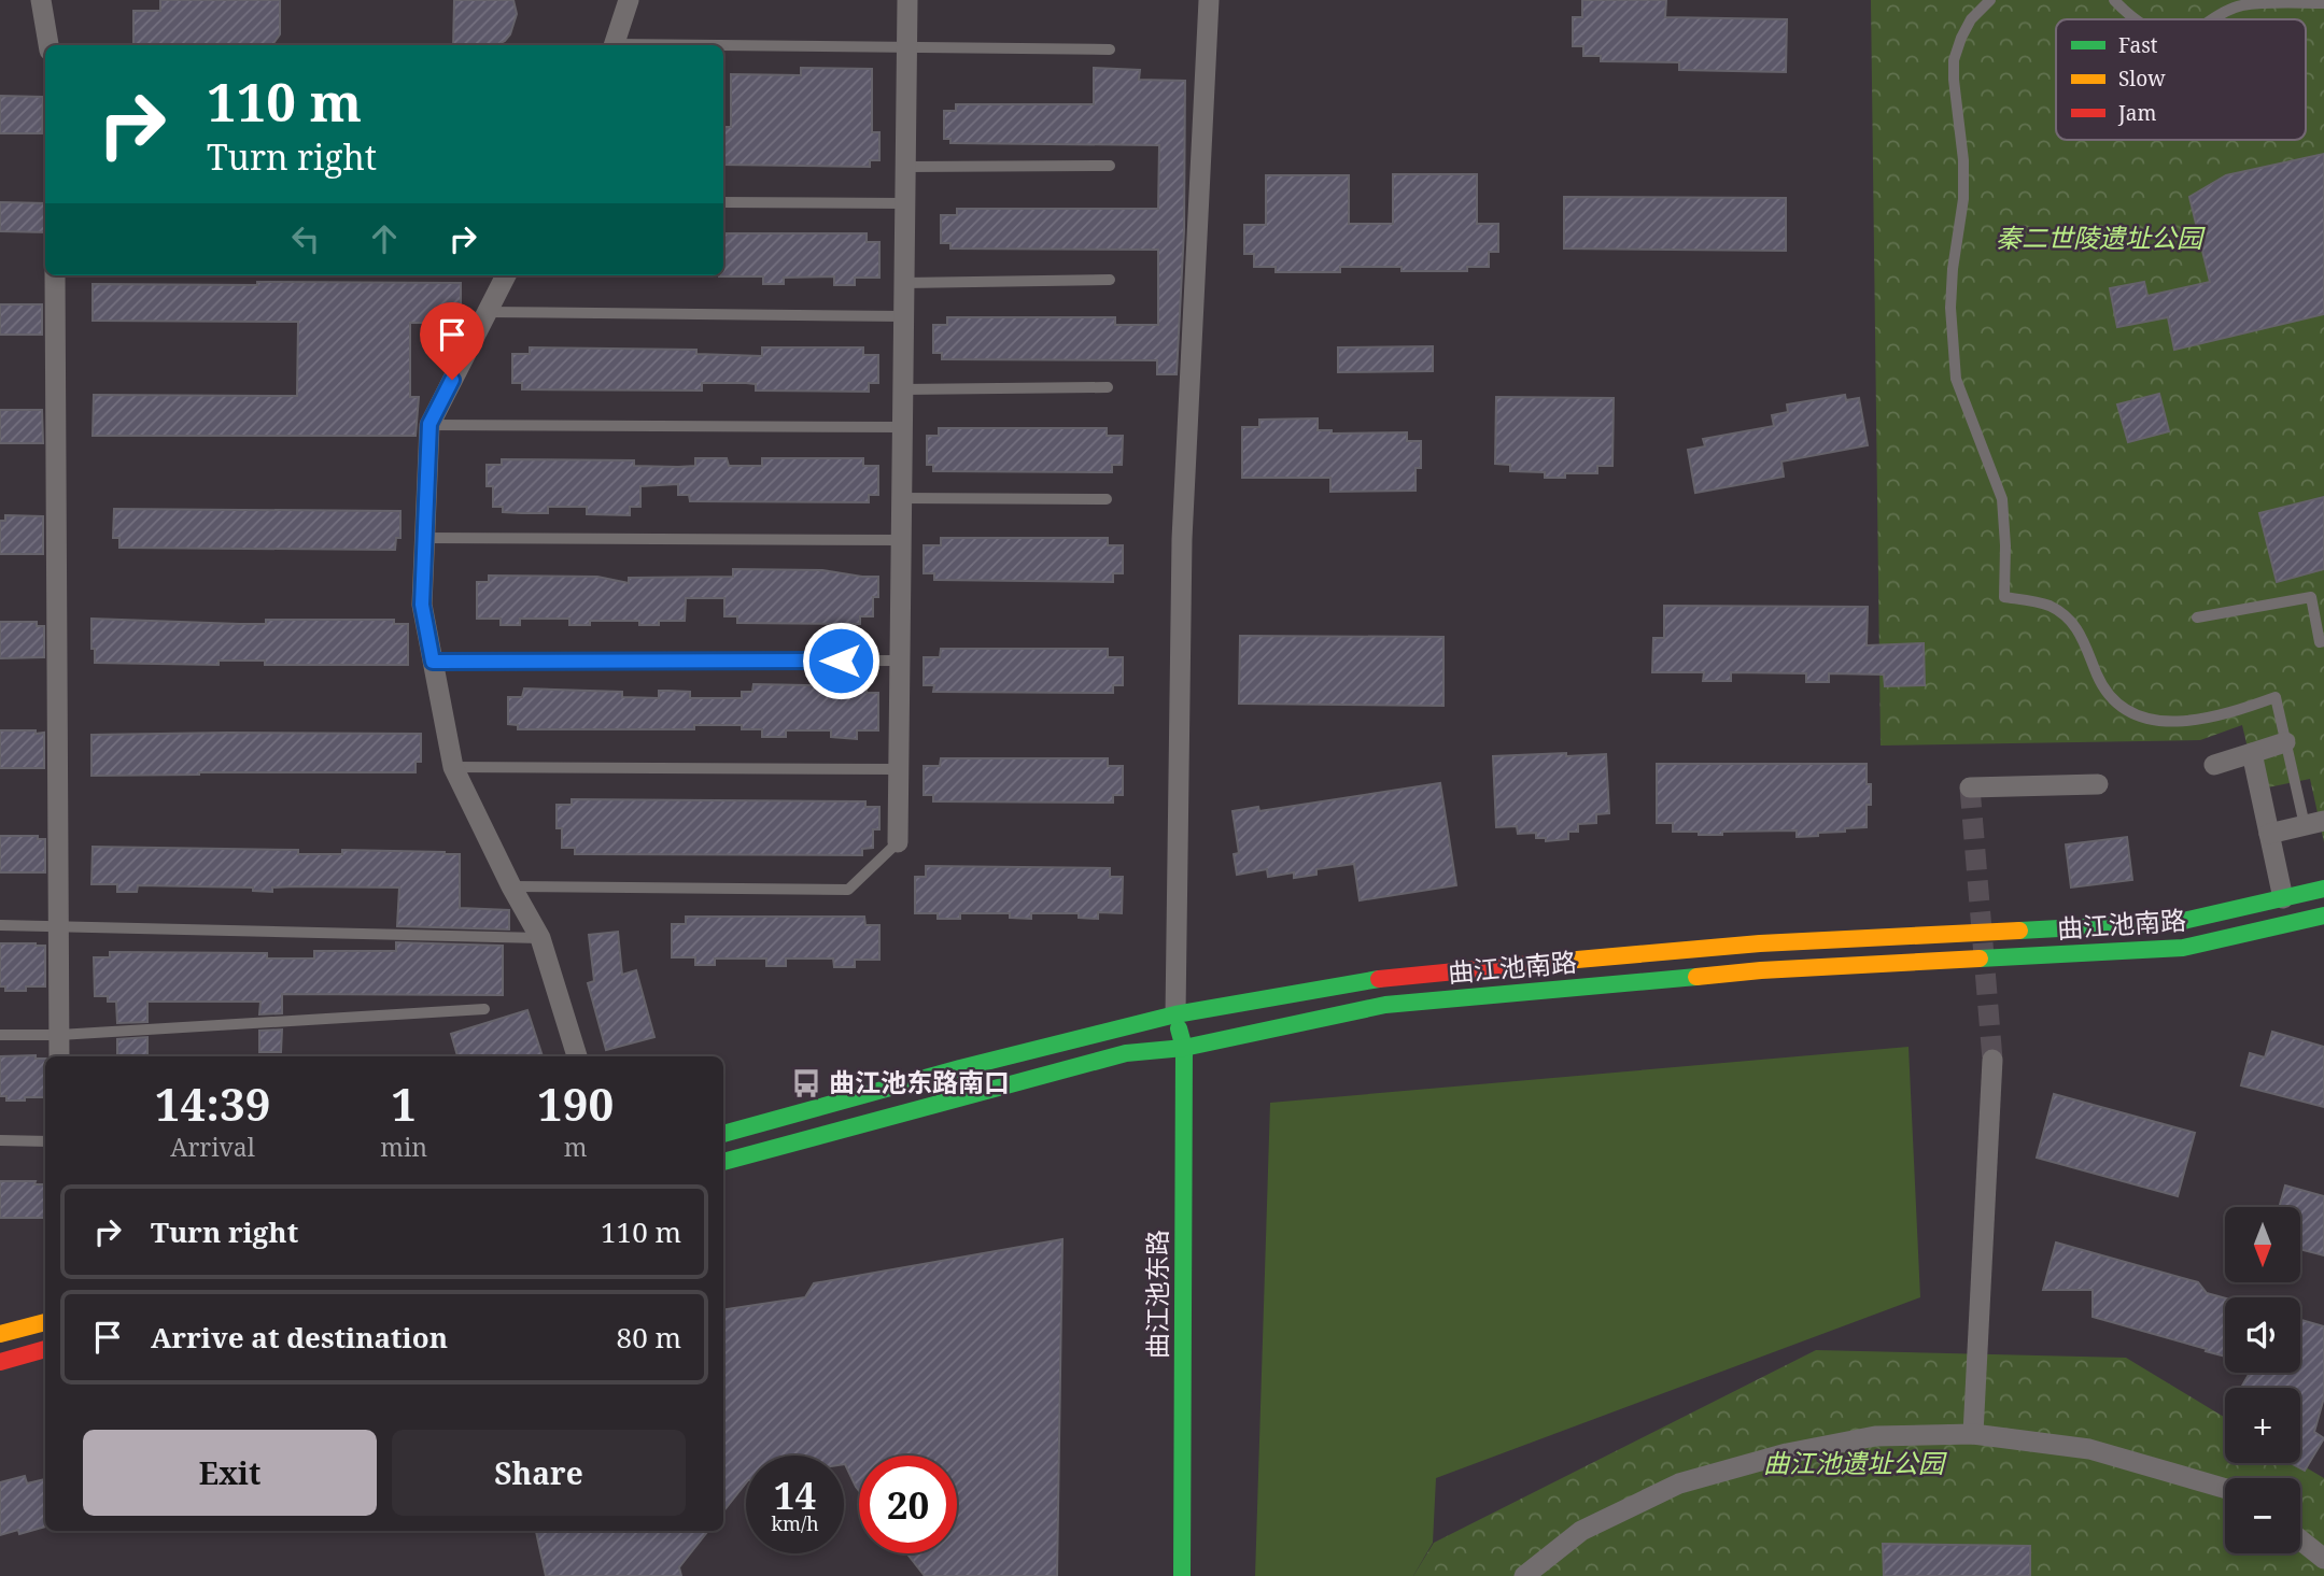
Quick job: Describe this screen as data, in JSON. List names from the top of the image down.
{
  "streets": {
    "main road": ["曲江池南路", "曲江池东路"]
  },
  "crossings": [
    ["曲江池南路", "曲江池东路"]
  ],
  "parks": ["秦二世陵遗址公园", "曲江池遗址公园"],
  "places": {
    "bus stop": ["曲江池东路南口"]
  },
  "legend": ["Fast", "Slow", "Jam"],
  "north": "bottom",
  "page": {
    "turn": ["110 m", "Turn right"],
    "eta": [
      "14:39",
      "Arrival",
      "1",
      "min",
      "190",
      "m"
    ],
    "list": [
      {
        "name": "Turn right",
        "value": "110 m"
      },
      {
        "name": "Arrive at destination",
        "value": "80 m"
      }
    ],
    "map_buttons": ["+", "−"],
    "buttons": ["Exit", "Share"],
    "speed": "14 km/h",
    "limit": "20"
  }
}
